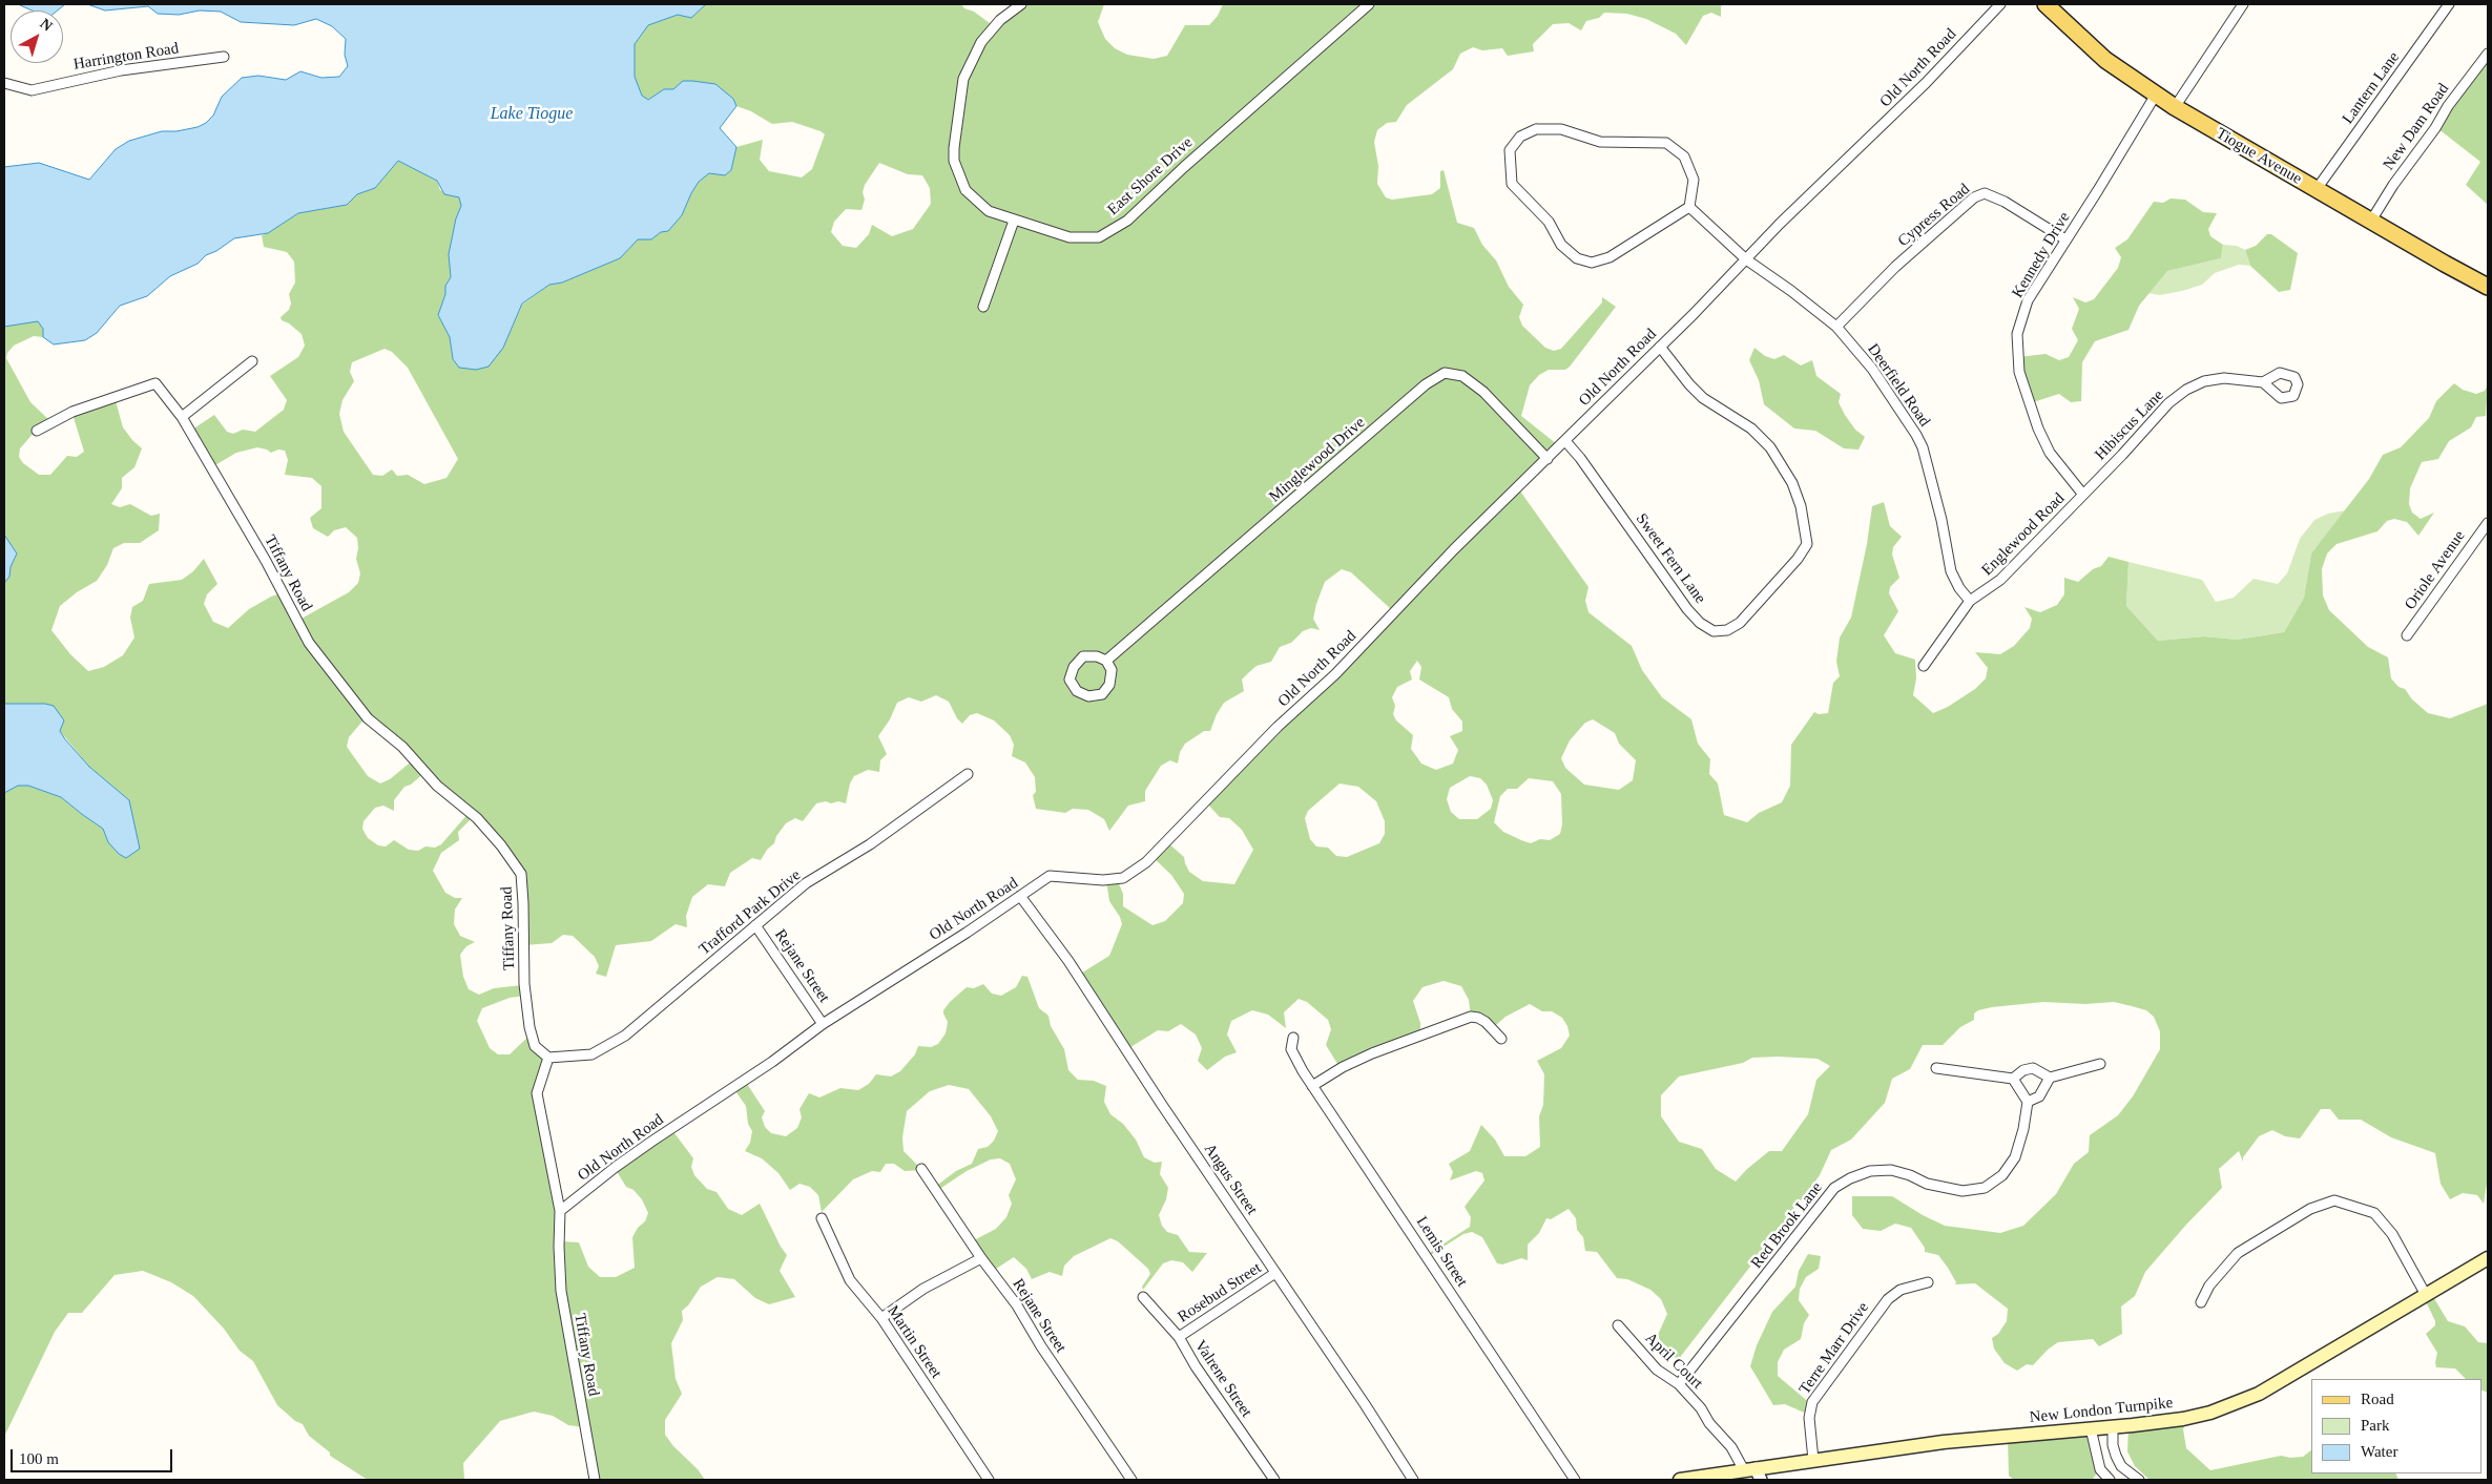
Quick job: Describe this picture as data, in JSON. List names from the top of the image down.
{
  "streets": {
    "main road": ["Tiogue Avenue", "New London Turnpike"],
    "street": [
      "Harrington Road",
      "Old North Road",
      "Lantern Lane",
      "New Dam Road",
      "East Shore Drive",
      "Cypress Road",
      "Kennedy Drive",
      "Deerfield Road",
      "Hibiscus Lane",
      "Minglewood Drive",
      "Englewood Road",
      "Sweet Fern Lane",
      "Oriole Avenue",
      "Tiffany Road",
      "Trafford Park Drive",
      "Rejane Street",
      "Angus Street",
      "Red Brook Lane",
      "Lemis Street",
      "Rosebud Street",
      "Martin Street",
      "Terre Marr Drive",
      "April Court",
      "Valrene Street"
    ]
  },
  "crossings": [
    ["Old North Road", "Deerfield Road"],
    ["Old North Road", "Minglewood Drive"],
    ["Old North Road", "Sweet Fern Lane"],
    ["Old North Road", "Tiffany Road"],
    ["Old North Road", "Rejane Street"],
    ["Old North Road", "Angus Street"],
    ["Lantern Lane", "Tiogue Avenue"],
    ["New Dam Road", "Tiogue Avenue"],
    ["Tiogue Avenue", "Kennedy Drive"],
    ["Cypress Road", "Kennedy Drive"],
    ["Cypress Road", "Deerfield Road"],
    ["Kennedy Drive", "Hibiscus Lane"],
    ["Kennedy Drive", "Englewood Road"],
    ["Deerfield Road", "Englewood Road"],
    ["Hibiscus Lane", "Englewood Road"],
    ["Tiffany Road", "Trafford Park Drive"],
    ["Trafford Park Drive", "Rejane Street"],
    ["Angus Street", "Rosebud Street"],
    ["Red Brook Lane", "April Court"],
    ["Rosebud Street", "Valrene Street"],
    ["Terre Marr Drive", "New London Turnpike"],
    ["April Court", "New London Turnpike"]
  ],
  "water": ["Lake Tiogue"],
  "legend": ["Road", "Park", "Water"],
  "scale_bar": "100 m",
  "north": "top right"
}
